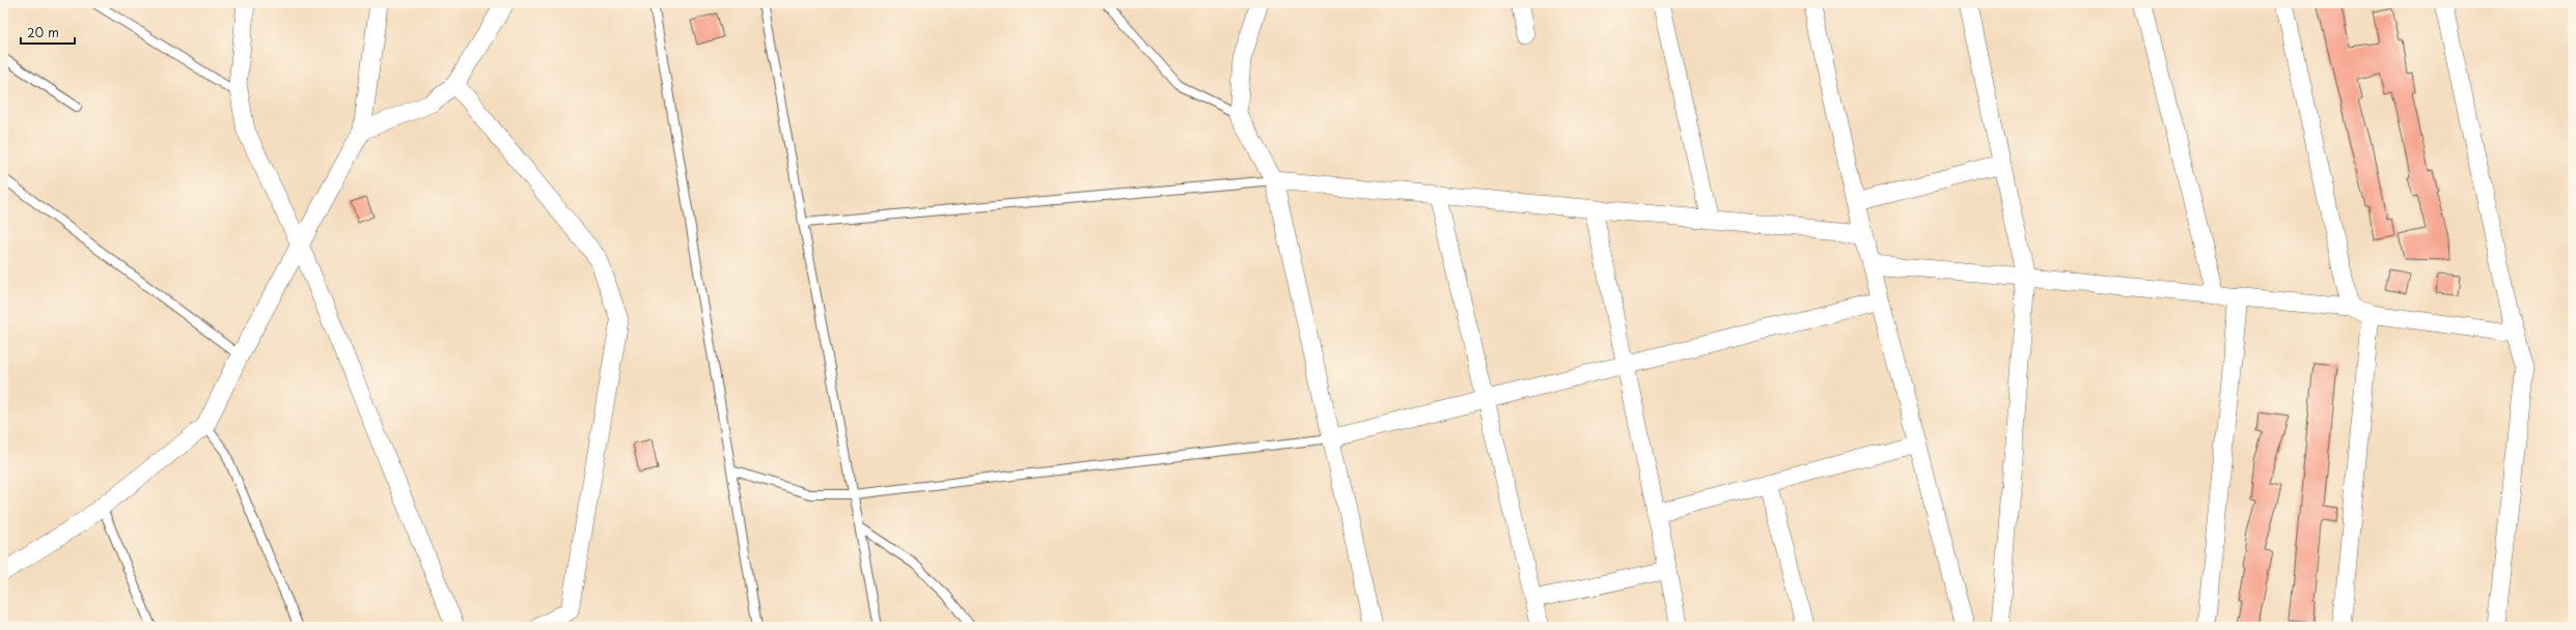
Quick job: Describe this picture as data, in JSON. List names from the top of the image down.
{
  "scale_bar": "20 m"
}
